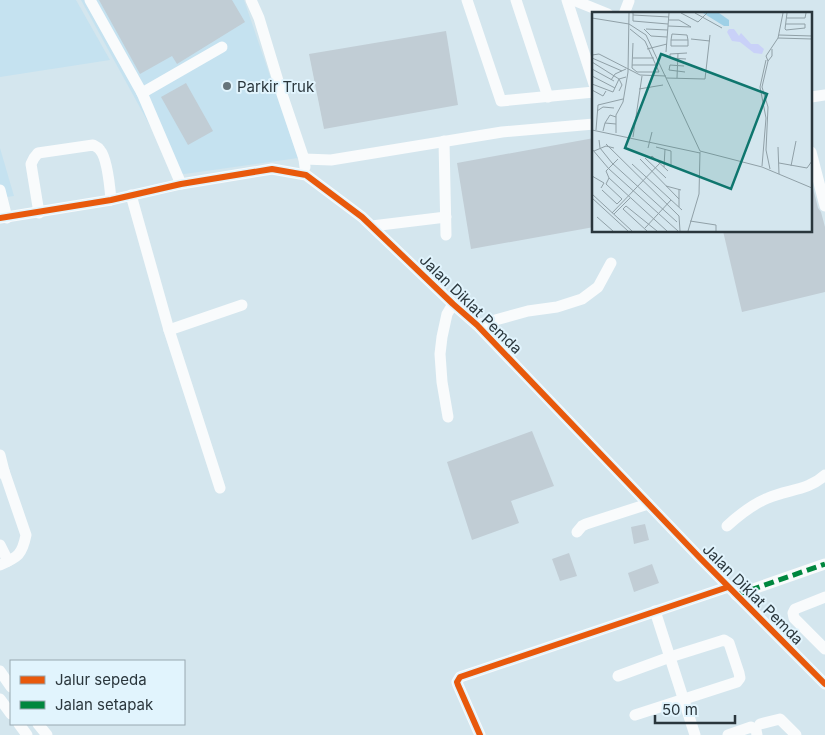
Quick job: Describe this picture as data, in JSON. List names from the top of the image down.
{
  "streets": {
    "street": ["Jalan Diklat Pemda"]
  },
  "places": ["Parkir Truk"],
  "legend": ["Jalur sepeda", "Jalan setapak"],
  "scale_bar": "50 m"
}
